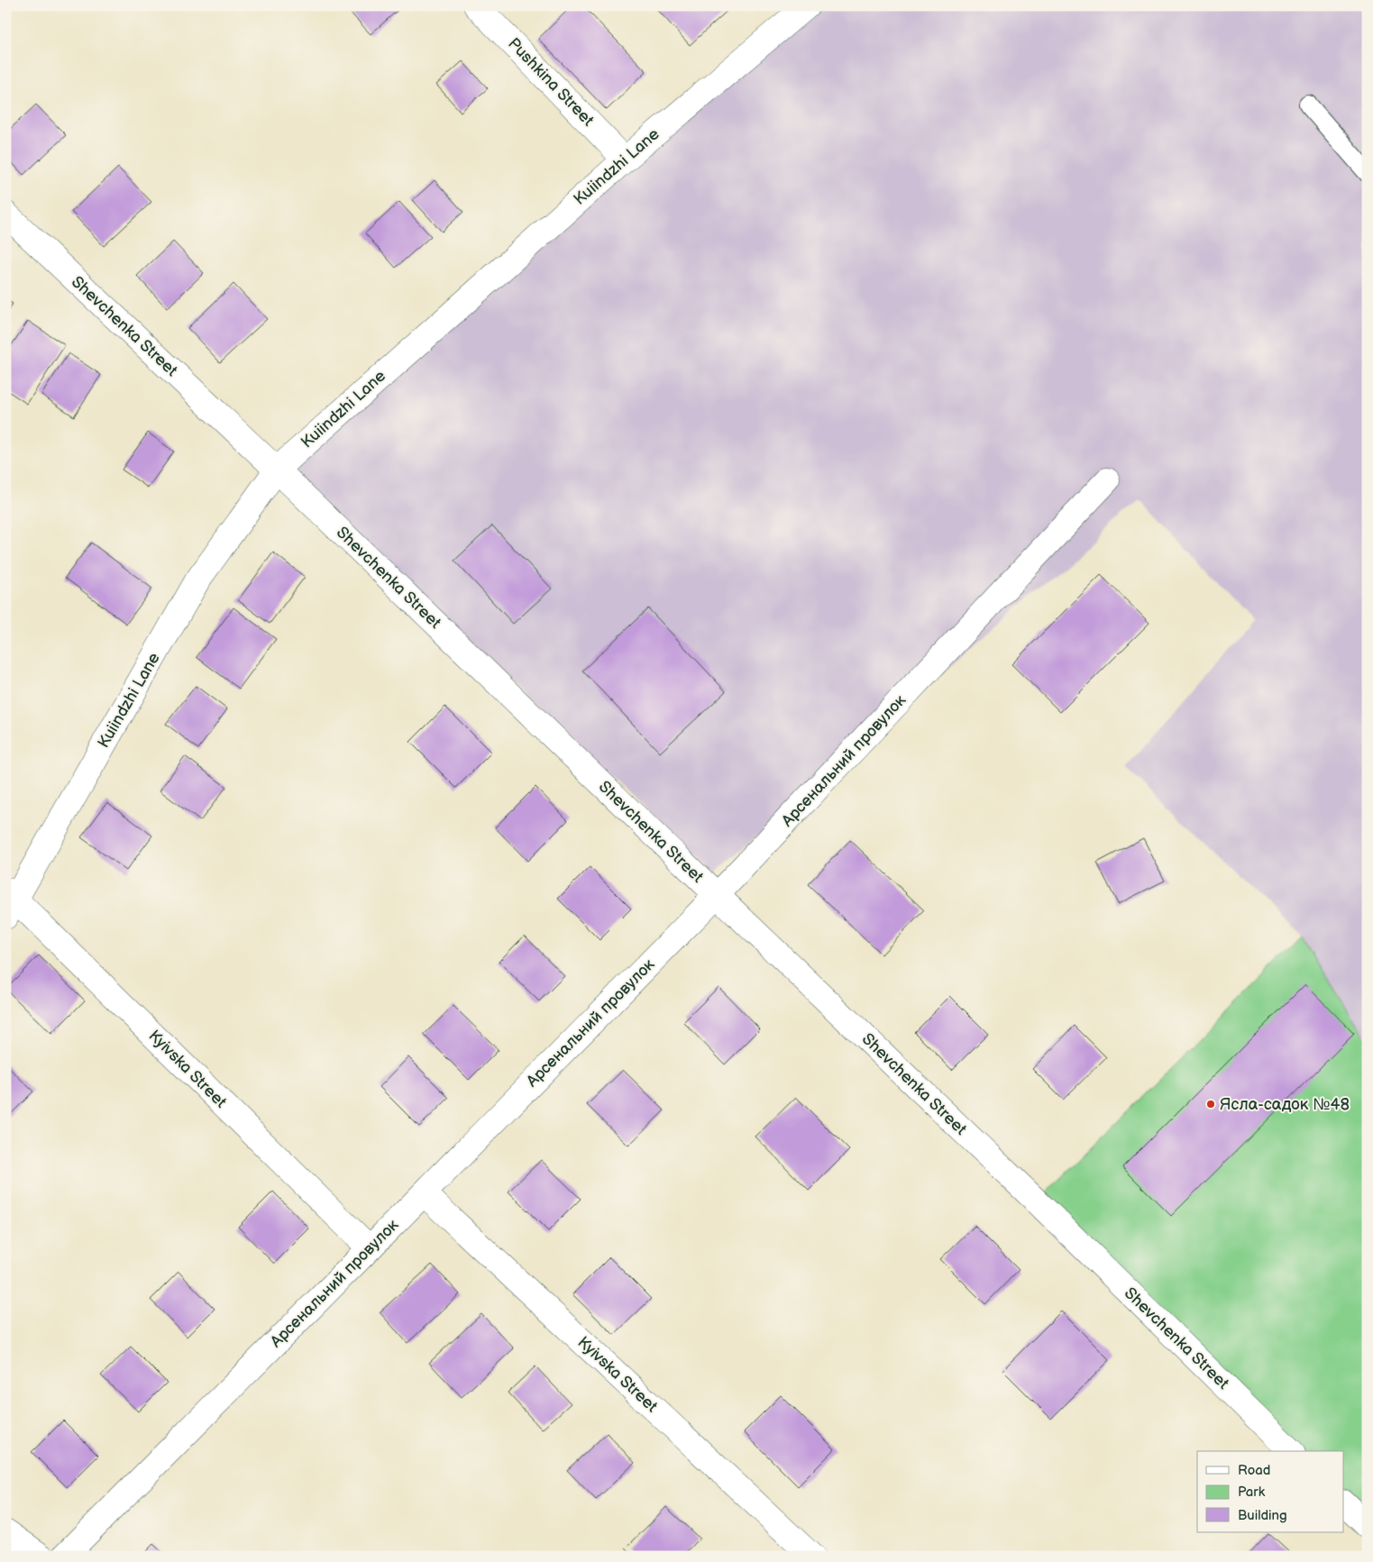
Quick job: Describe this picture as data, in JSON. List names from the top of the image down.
{
  "streets": {
    "street": [
      "Pushkina Street",
      "Kuiindzhi Lane",
      "Shevchenka Street",
      "Арсенальний провулок",
      "Kyivska Street"
    ]
  },
  "crossings": [
    ["Pushkina Street", "Kuiindzhi Lane"],
    ["Kuiindzhi Lane", "Shevchenka Street"],
    ["Kuiindzhi Lane", "Kyivska Street"],
    ["Shevchenka Street", "Арсенальний провулок"],
    ["Арсенальний провулок", "Kyivska Street"]
  ],
  "places": ["Ясла-садок №48"],
  "legend": ["Road", "Park", "Building"]
}
